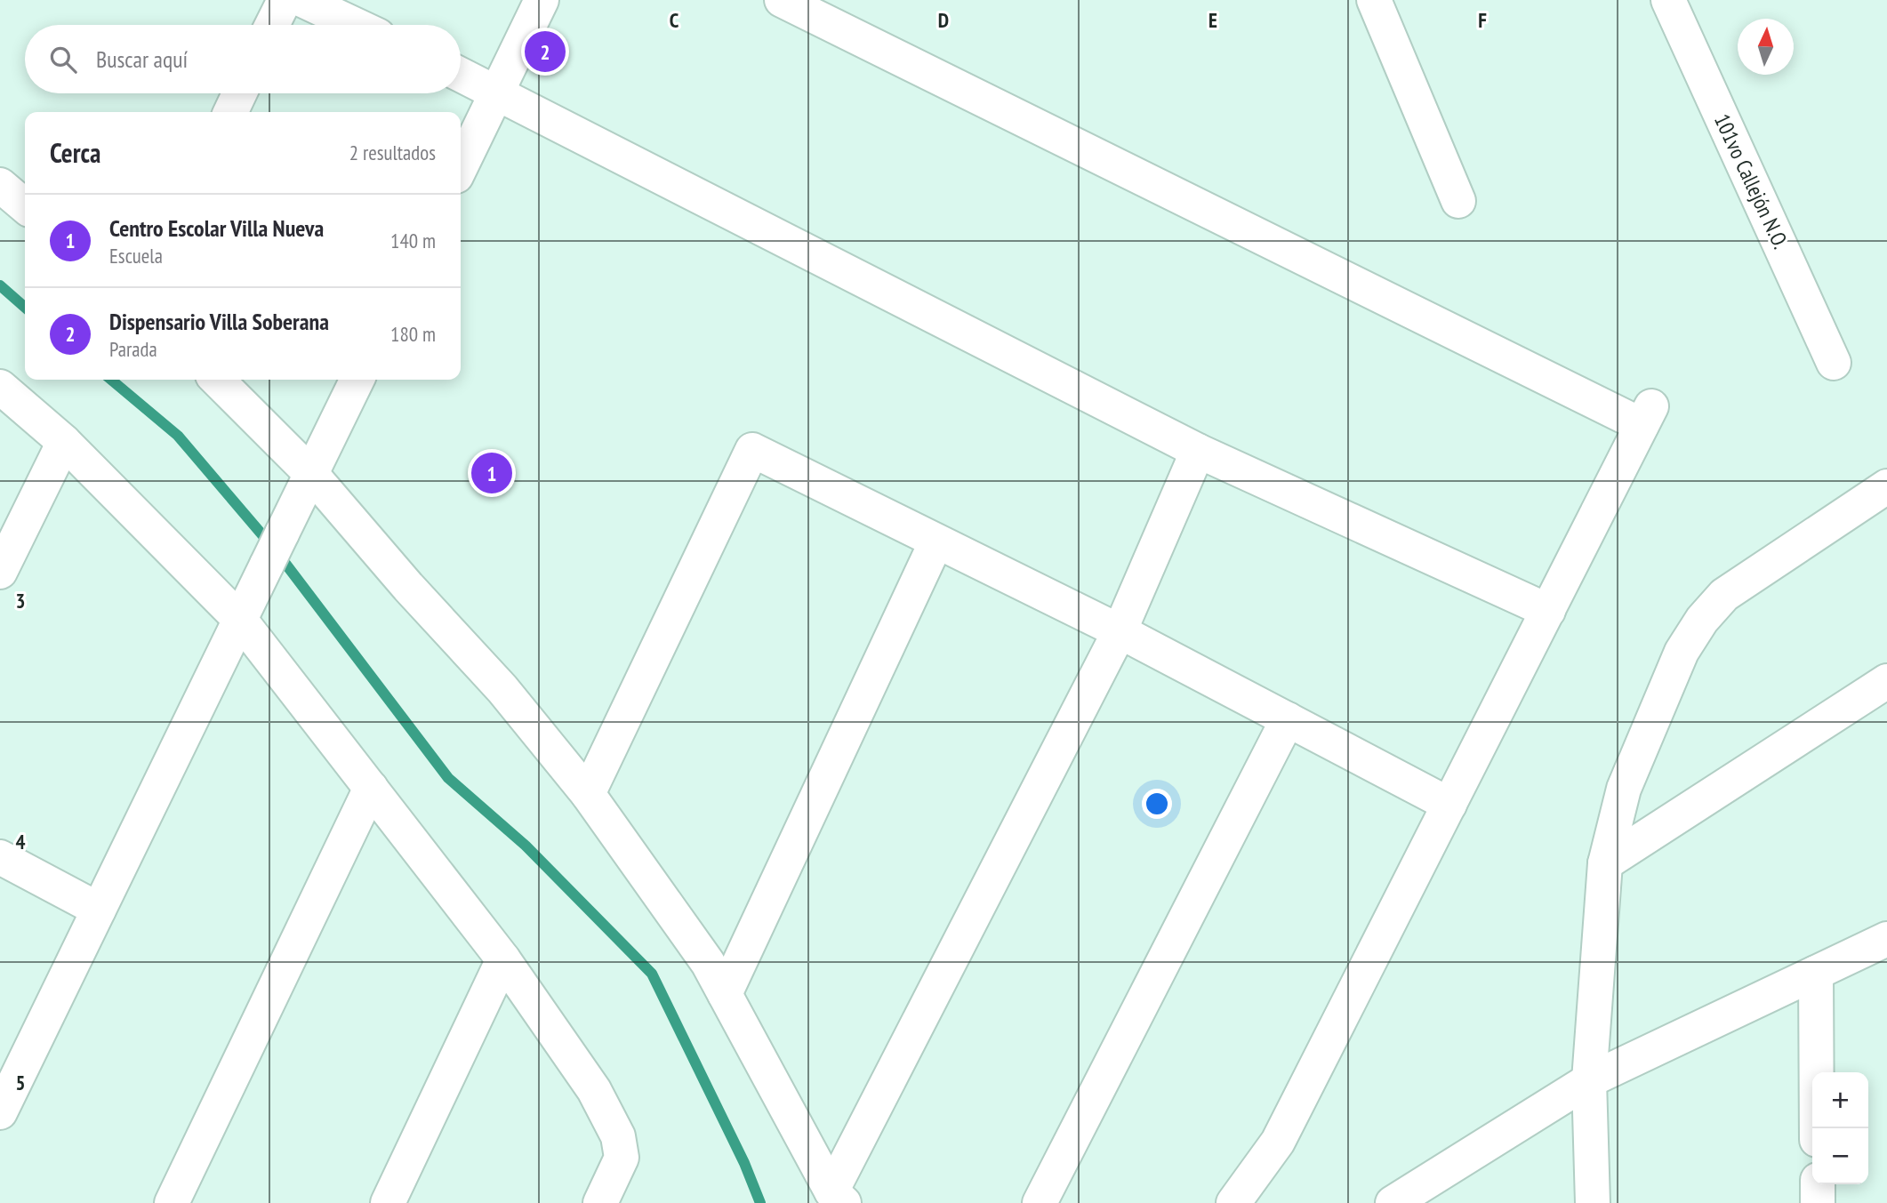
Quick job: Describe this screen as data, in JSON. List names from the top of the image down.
{
  "streets": {
    "street": ["101vo Callejón N.O."]
  },
  "north": "top",
  "page": {
    "search": "Buscar aquí",
    "pins": ["2", "1"],
    "heading": ["Cerca", "2 resultados"],
    "list": [
      {
        "mark": "1",
        "name": "Centro Escolar Villa Nueva",
        "note": "Escuela",
        "value": "140 m"
      },
      {
        "mark": "2",
        "name": "Dispensario Villa Soberana",
        "note": "Parada",
        "value": "180 m"
      }
    ],
    "map_buttons": ["+", "−"]
  },
  "grid": {
    "columns": [
      "C",
      "D",
      "E",
      "F"
    ],
    "rows": ["3", "4", "5"]
  }
}
